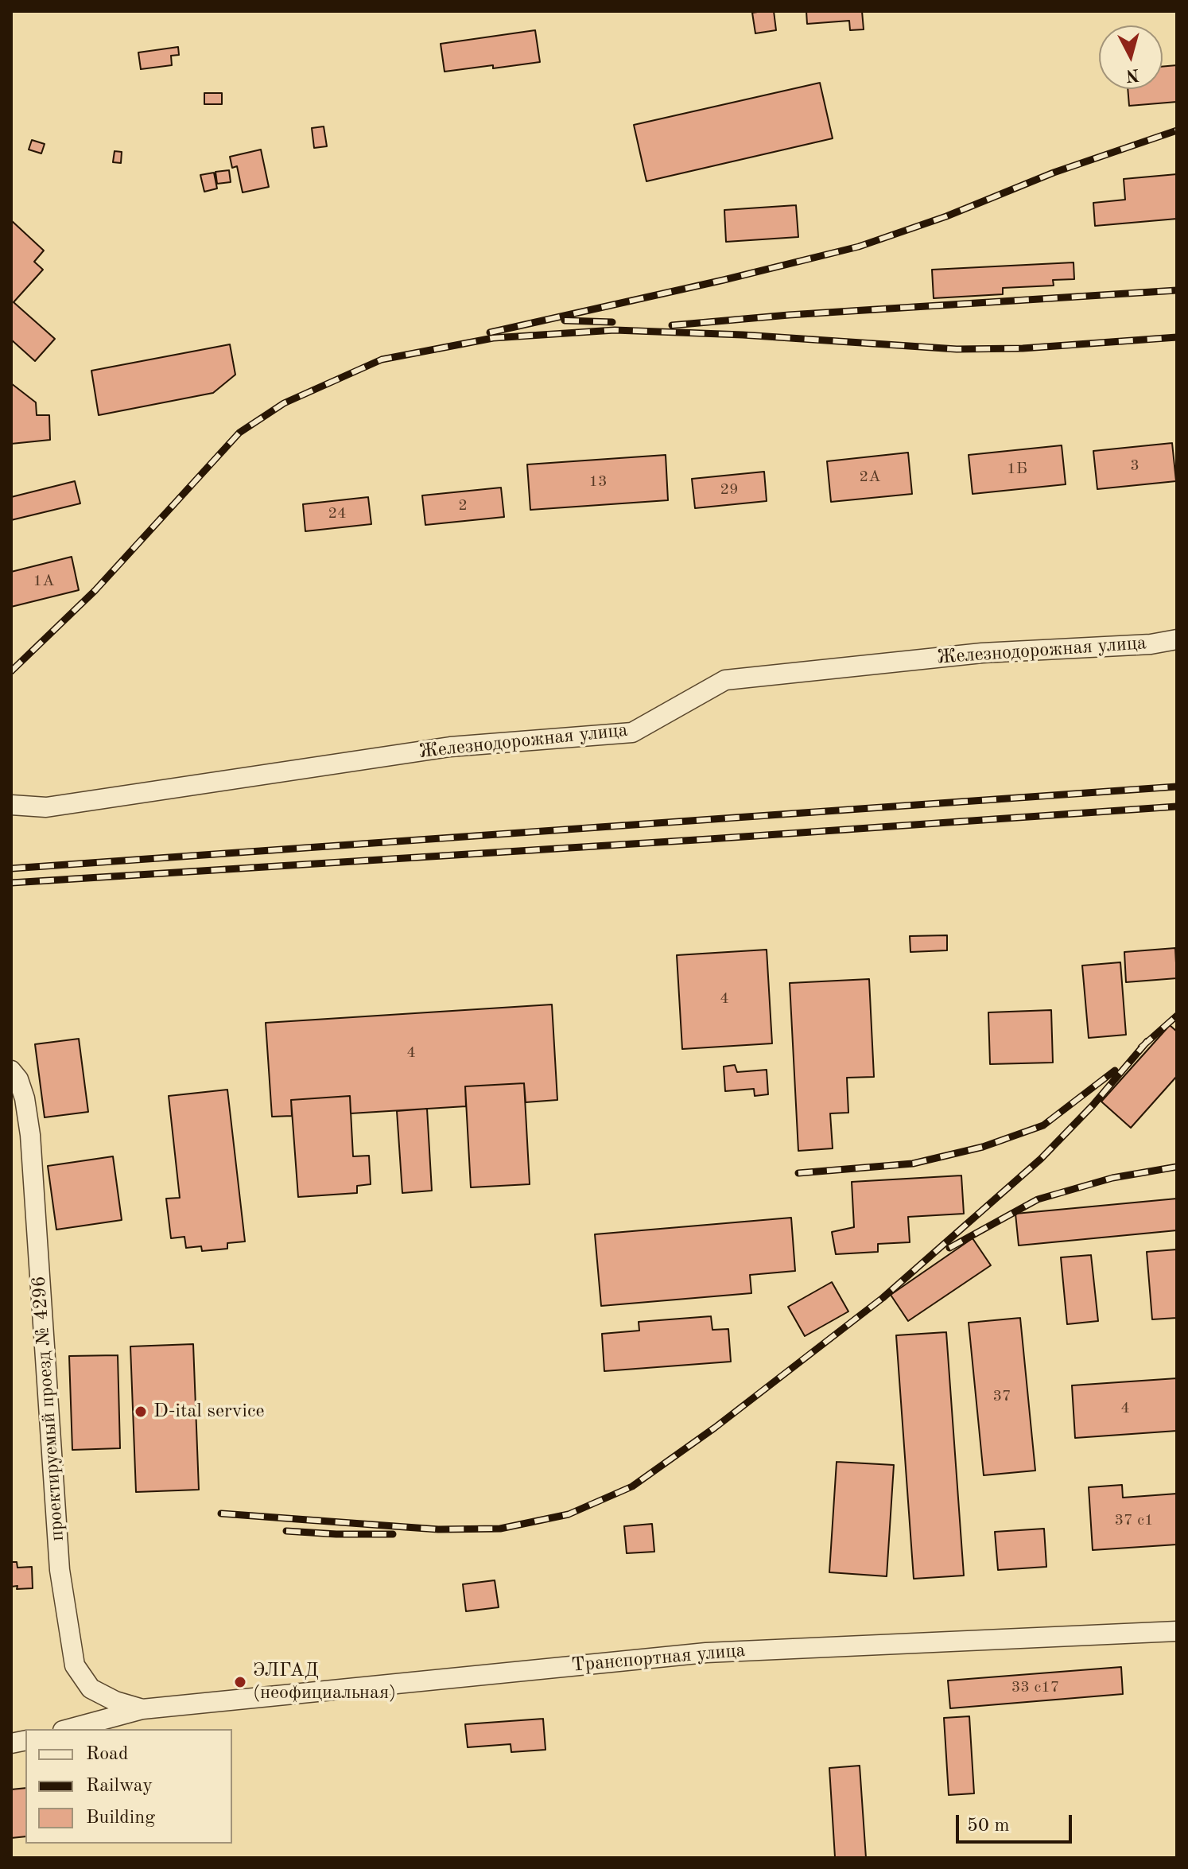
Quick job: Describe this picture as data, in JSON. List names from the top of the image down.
{
  "streets": {
    "street": ["Железнодорожная улица", "проектируемый проезд № 4296", "Транспортная улица"]
  },
  "crossings": [
    ["проектируемый проезд № 4296", "Транспортная улица"]
  ],
  "places": ["D-ital service", "ЭЛГАД (неофициальная)"],
  "house_numbers": [
    "3",
    "1Б",
    "2А",
    "13",
    "29",
    "2",
    "24",
    "1А",
    "4",
    "4",
    "37",
    "4",
    "37 с1",
    "33 с17"
  ],
  "legend": ["Road", "Railway", "Building"],
  "scale_bar": "50 m",
  "north": "bottom"
}
